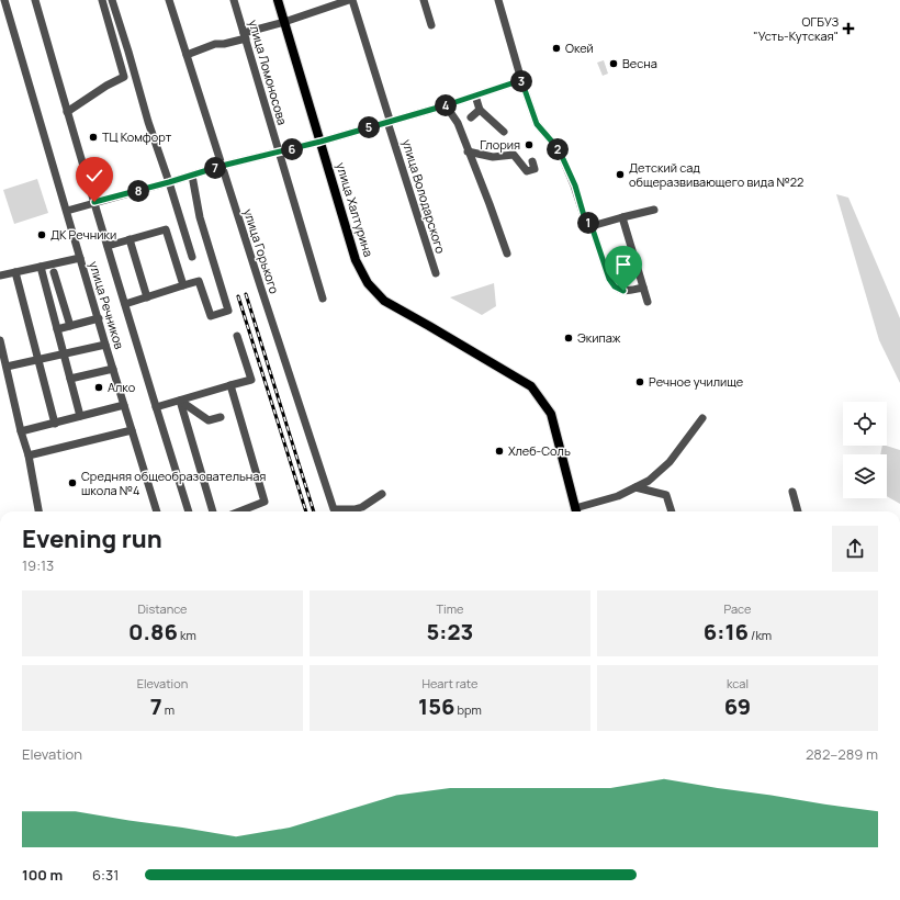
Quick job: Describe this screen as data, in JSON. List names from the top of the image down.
{
  "streets": {
    "main road": ["улица Халтурина"],
    "street": [
      "улица Ломоносова",
      "улица Володарского",
      "улица Горького",
      "улица Речников"
    ]
  },
  "places": {
    "health": ["ОГБУЗ \"Усть-Кутская\""],
    "other": [
      "Окей",
      "Весна",
      "ТЦ Комфорт",
      "Глория",
      "Детский сад общеразвивающего вида №22",
      "ДК Речники",
      "Экипаж",
      "Речное училище",
      "Алко",
      "Хлеб-Соль",
      "Средняя общеобразовательная школа №4"
    ]
  },
  "page": {
    "pins": [
      "3",
      "4",
      "5",
      "2",
      "6",
      "7",
      "8",
      "1"
    ],
    "heading": ["Evening run", "19:13"],
    "stats": [
      ["Distance", "0.86 km"],
      ["Time", "5:23"],
      ["Pace", "6:16 /km"],
      ["Elevation", "7 m"],
      ["Heart rate", "156 bpm"],
      ["kcal", "69"]
    ],
    "chart": ["Elevation", "282–289 m"],
    "list": [
      {
        "name": "100 m",
        "note": "6:31"
      }
    ]
  }
}
